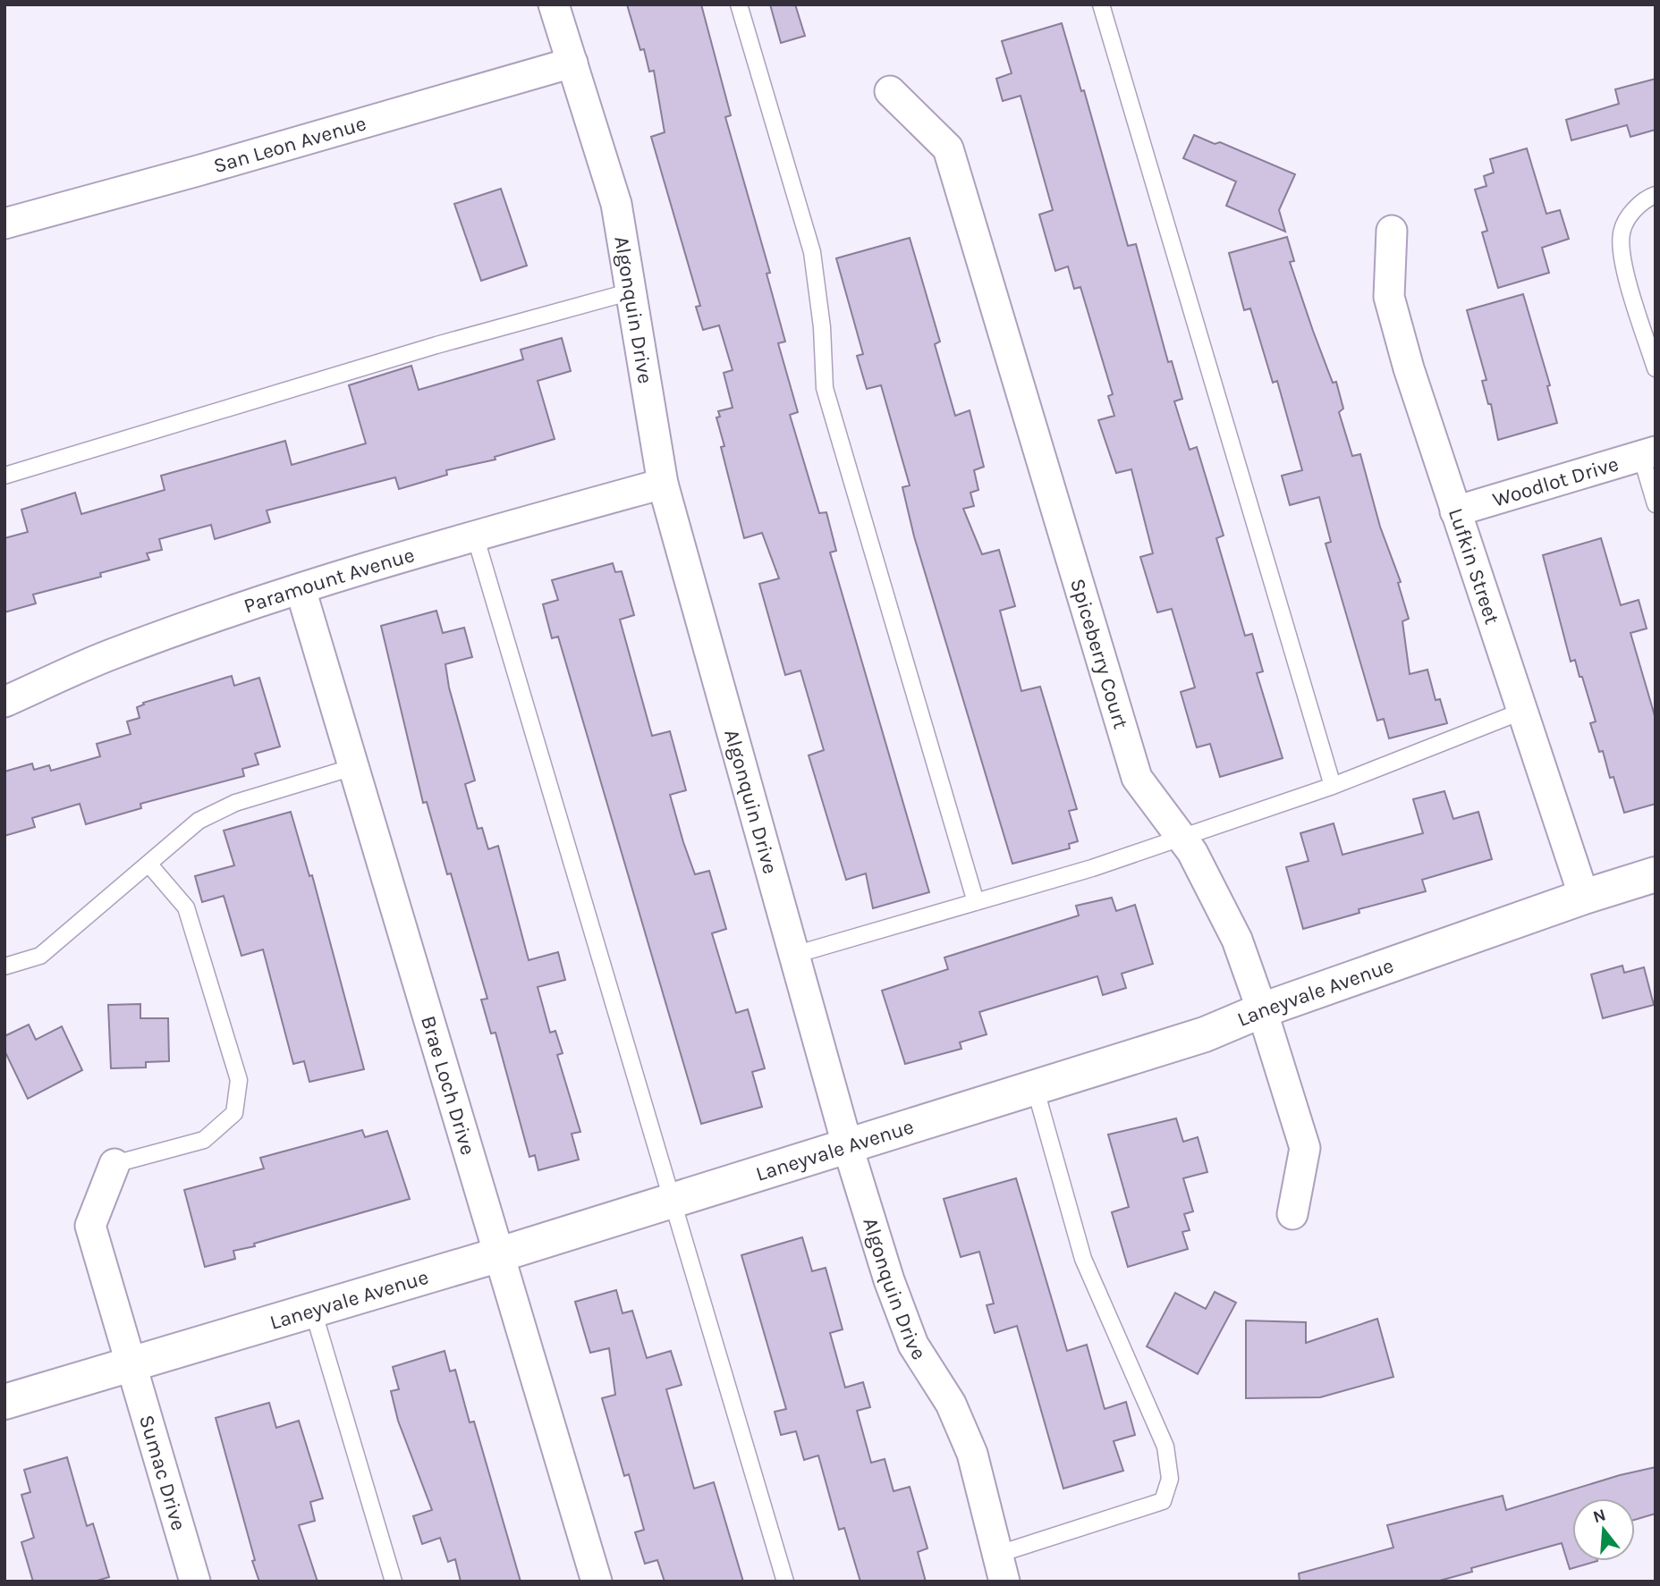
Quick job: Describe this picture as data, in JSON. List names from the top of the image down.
{
  "streets": {
    "street": [
      "San Leon Avenue",
      "Algonquin Drive",
      "Woodlot Drive",
      "Lufkin Street",
      "Paramount Avenue",
      "Spiceberry Court",
      "Laneyvale Avenue",
      "Brae Loch Drive",
      "Sumac Drive"
    ]
  },
  "crossings": [
    ["San Leon Avenue", "Algonquin Drive"],
    ["Algonquin Drive", "Paramount Avenue"],
    ["Algonquin Drive", "Laneyvale Avenue"],
    ["Woodlot Drive", "Lufkin Street"],
    ["Lufkin Street", "Laneyvale Avenue"],
    ["Paramount Avenue", "Brae Loch Drive"],
    ["Spiceberry Court", "Laneyvale Avenue"],
    ["Laneyvale Avenue", "Brae Loch Drive"],
    ["Laneyvale Avenue", "Sumac Drive"]
  ],
  "north": "top"
}
